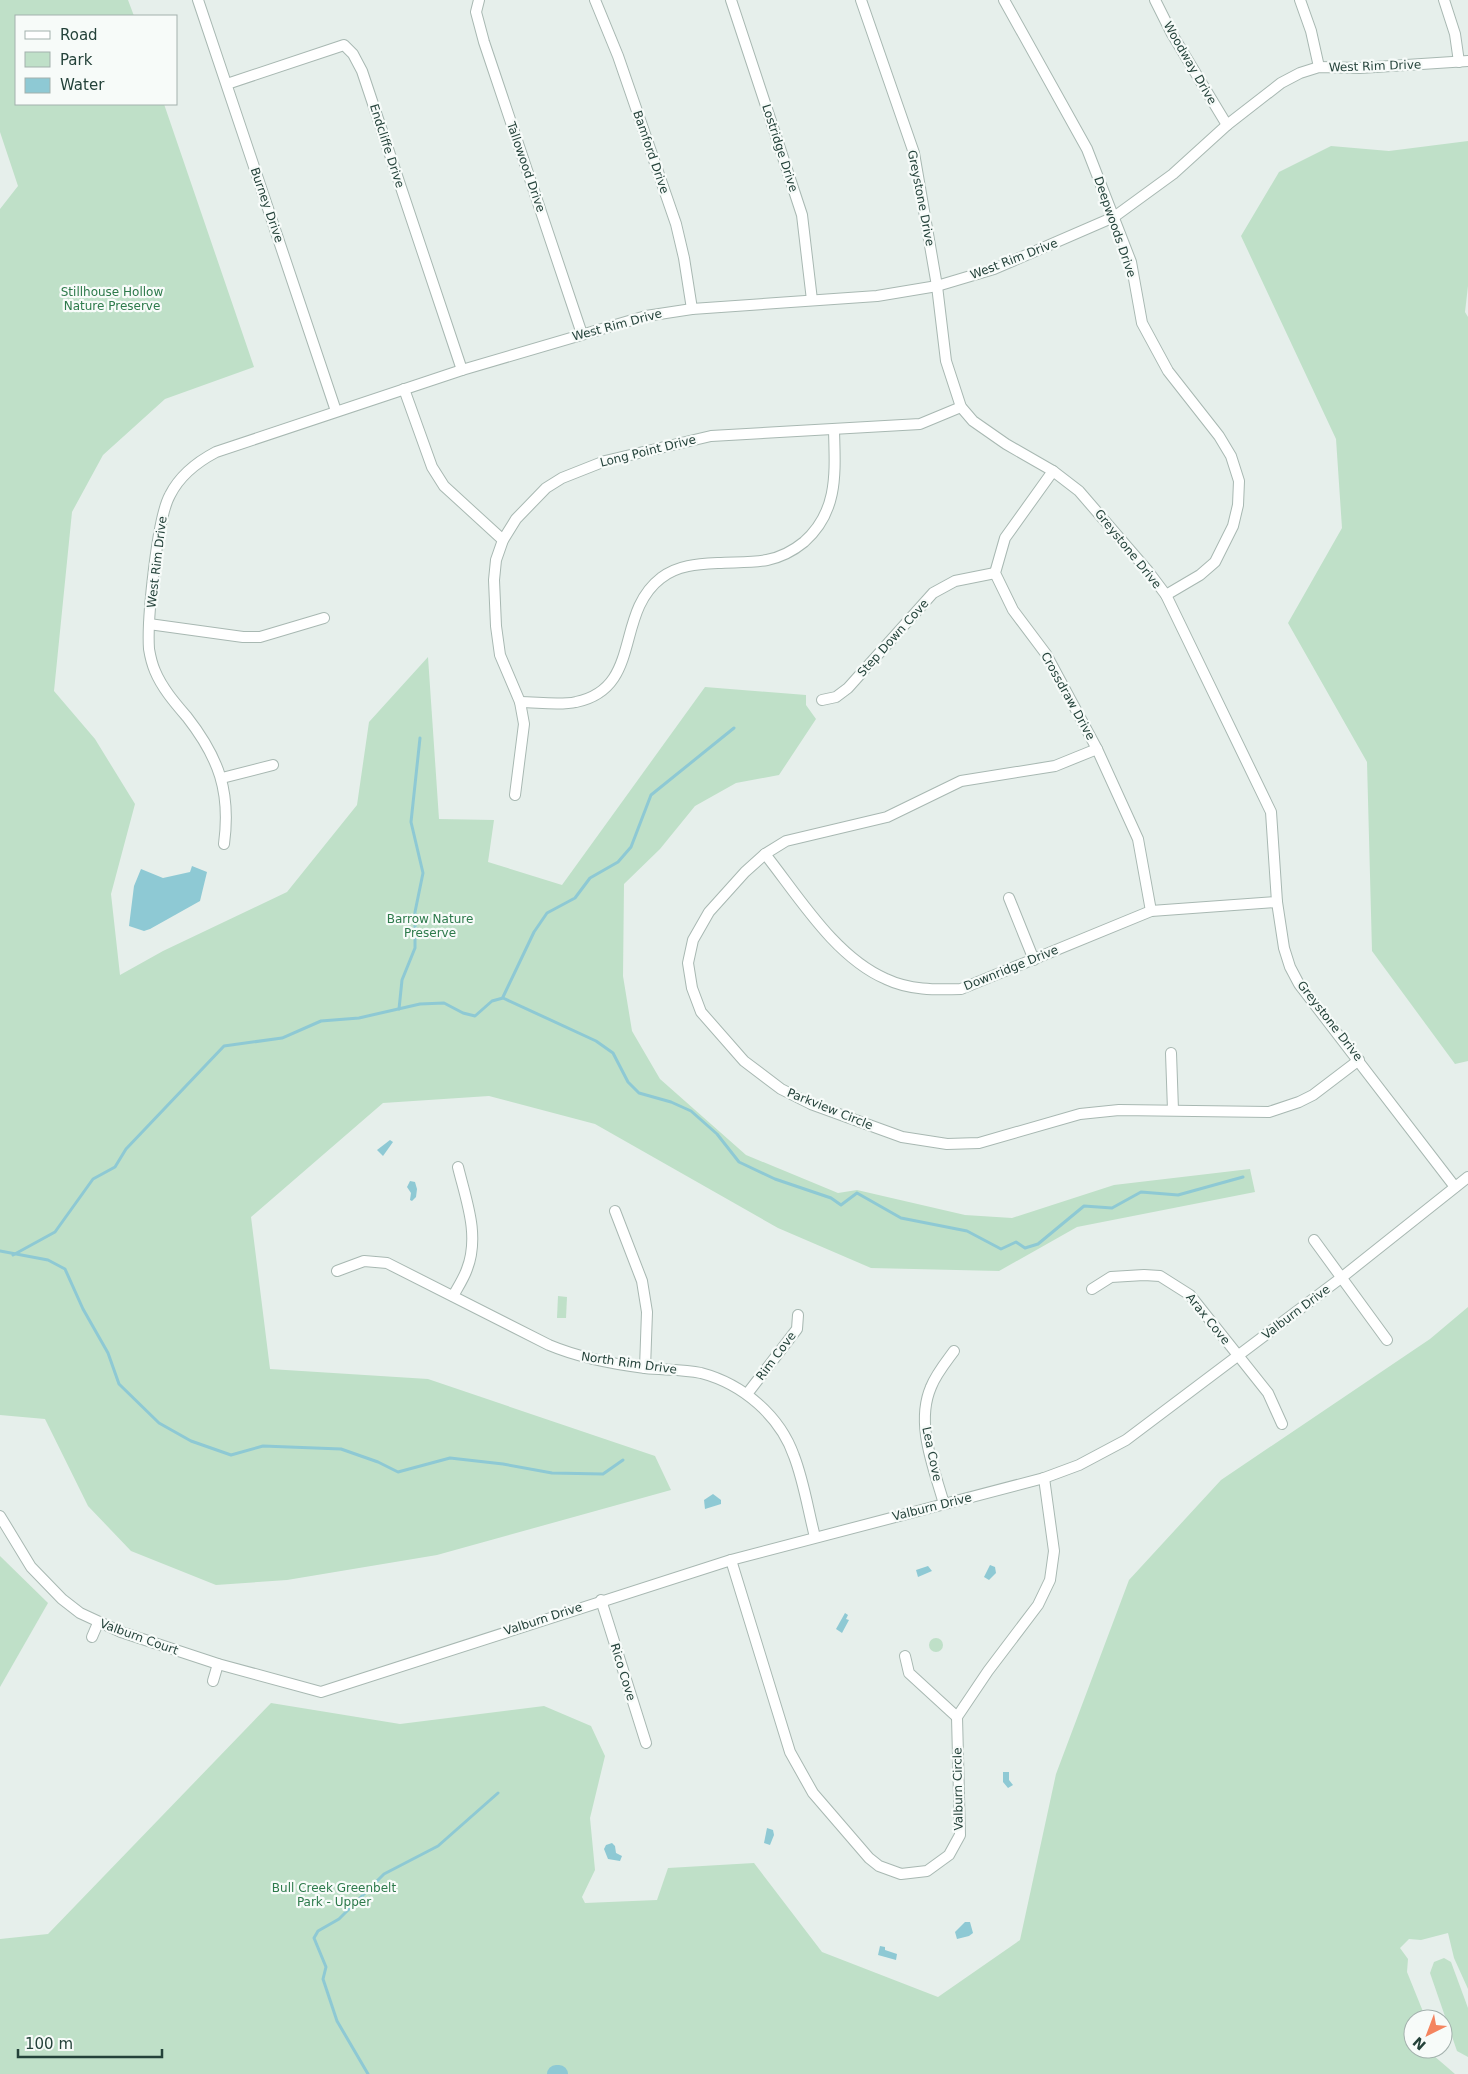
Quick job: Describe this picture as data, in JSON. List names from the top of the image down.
{
  "streets": {
    "street": [
      "Woodway Drive",
      "West Rim Drive",
      "Endcliffe Drive",
      "Lostridge Drive",
      "Bamford Drive",
      "Tallowood Drive",
      "Greystone Drive",
      "Burney Drive",
      "Deepwoods Drive",
      "Long Point Drive",
      "Step Down Cove",
      "Crossdraw Drive",
      "Downridge Drive",
      "Parkview Circle",
      "Valburn Drive",
      "Arax Cove",
      "Rim Cove",
      "North Rim Drive",
      "Lea Cove",
      "Valburn Court",
      "Rico Cove",
      "Valburn Circle"
    ]
  },
  "crossings": [
    ["Woodway Drive", "West Rim Drive"],
    ["West Rim Drive", "Endcliffe Drive"],
    ["West Rim Drive", "Lostridge Drive"],
    ["West Rim Drive", "Bamford Drive"],
    ["West Rim Drive", "Tallowood Drive"],
    ["West Rim Drive", "Greystone Drive"],
    ["West Rim Drive", "Burney Drive"],
    ["West Rim Drive", "Deepwoods Drive"],
    ["Endcliffe Drive", "Burney Drive"],
    ["Greystone Drive", "Deepwoods Drive"],
    ["Greystone Drive", "Long Point Drive"],
    ["Greystone Drive", "Downridge Drive"],
    ["Greystone Drive", "Parkview Circle"],
    ["Greystone Drive", "Valburn Drive"],
    ["Step Down Cove", "Crossdraw Drive"],
    ["Crossdraw Drive", "Downridge Drive"],
    ["Crossdraw Drive", "Parkview Circle"],
    ["Downridge Drive", "Parkview Circle"],
    ["Valburn Drive", "Arax Cove"],
    ["Valburn Drive", "North Rim Drive"],
    ["Valburn Drive", "Lea Cove"],
    ["Valburn Drive", "Valburn Court"],
    ["Valburn Drive", "Rico Cove"],
    ["Valburn Drive", "Valburn Circle"],
    ["Rim Cove", "North Rim Drive"]
  ],
  "parks": ["Stillhouse Hollow Nature Preserve", "Barrow Nature Preserve", "Bull Creek Greenbelt Park - Upper"],
  "legend": ["Road", "Park", "Water"],
  "scale_bar": "100 m",
  "north": "bottom left"
}
